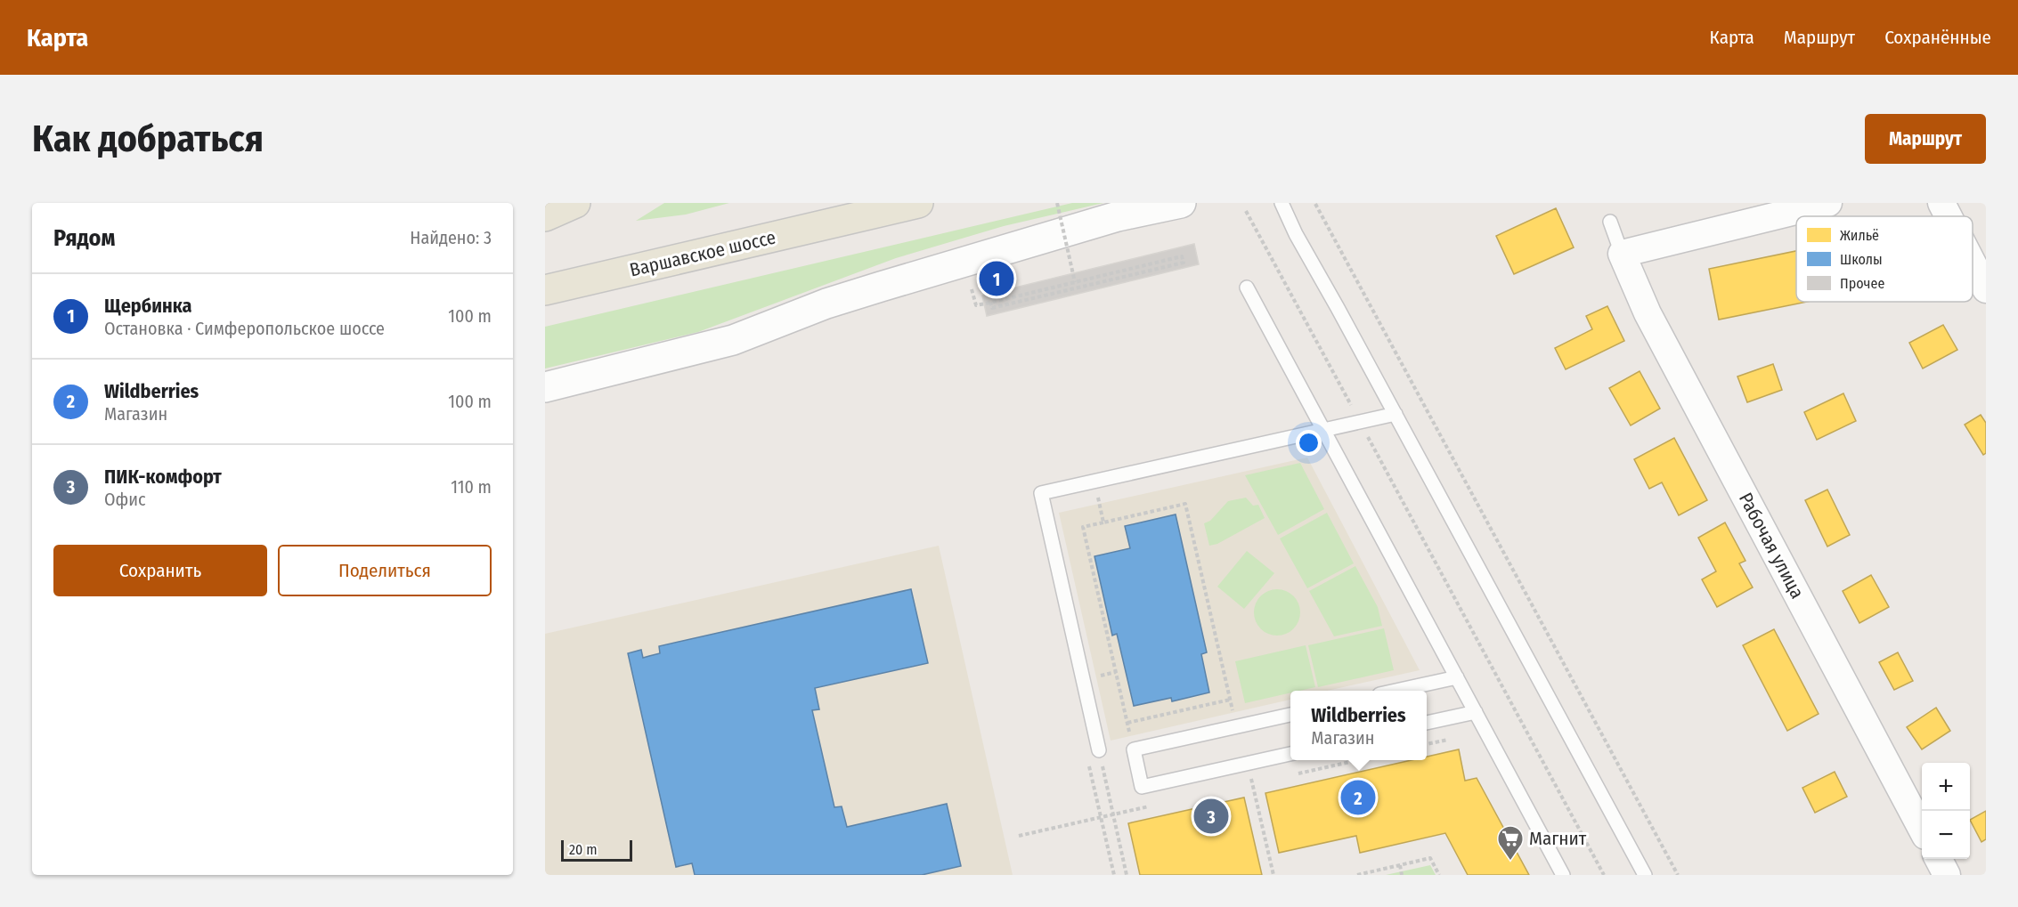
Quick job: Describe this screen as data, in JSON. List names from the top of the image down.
{
  "streets": {
    "main road": ["Варшавское шоссе"],
    "street": ["Рабочая улица"]
  },
  "places": {
    "supermarket": ["Магнит"]
  },
  "legend": ["Жильё", "Школы", "Прочее"],
  "scale_bar": "20 m",
  "page": {
    "header": "Карта",
    "nav": ["Карта", "Маршрут", "Сохранённые"],
    "buttons": [
      "Маршрут",
      ["Сохранить", "Поделиться"]
    ],
    "title": "Как добраться",
    "heading": ["Рядом", "Найдено: 3"],
    "pins": ["1", "2", "3"],
    "list": [
      {
        "mark": "1",
        "name": "Щербинка",
        "note": "Остановка · Симферопольское шоссе",
        "value": "100 m"
      },
      {
        "mark": "2",
        "name": "Wildberries",
        "note": "Магазин",
        "value": "100 m"
      },
      {
        "mark": "3",
        "name": "ПИК-комфорт",
        "note": "Офис",
        "value": "110 m"
      }
    ],
    "popup": ["Wildberries", "Магазин"],
    "map_buttons": ["+", "−"],
    "scale": "20 m"
  }
}
